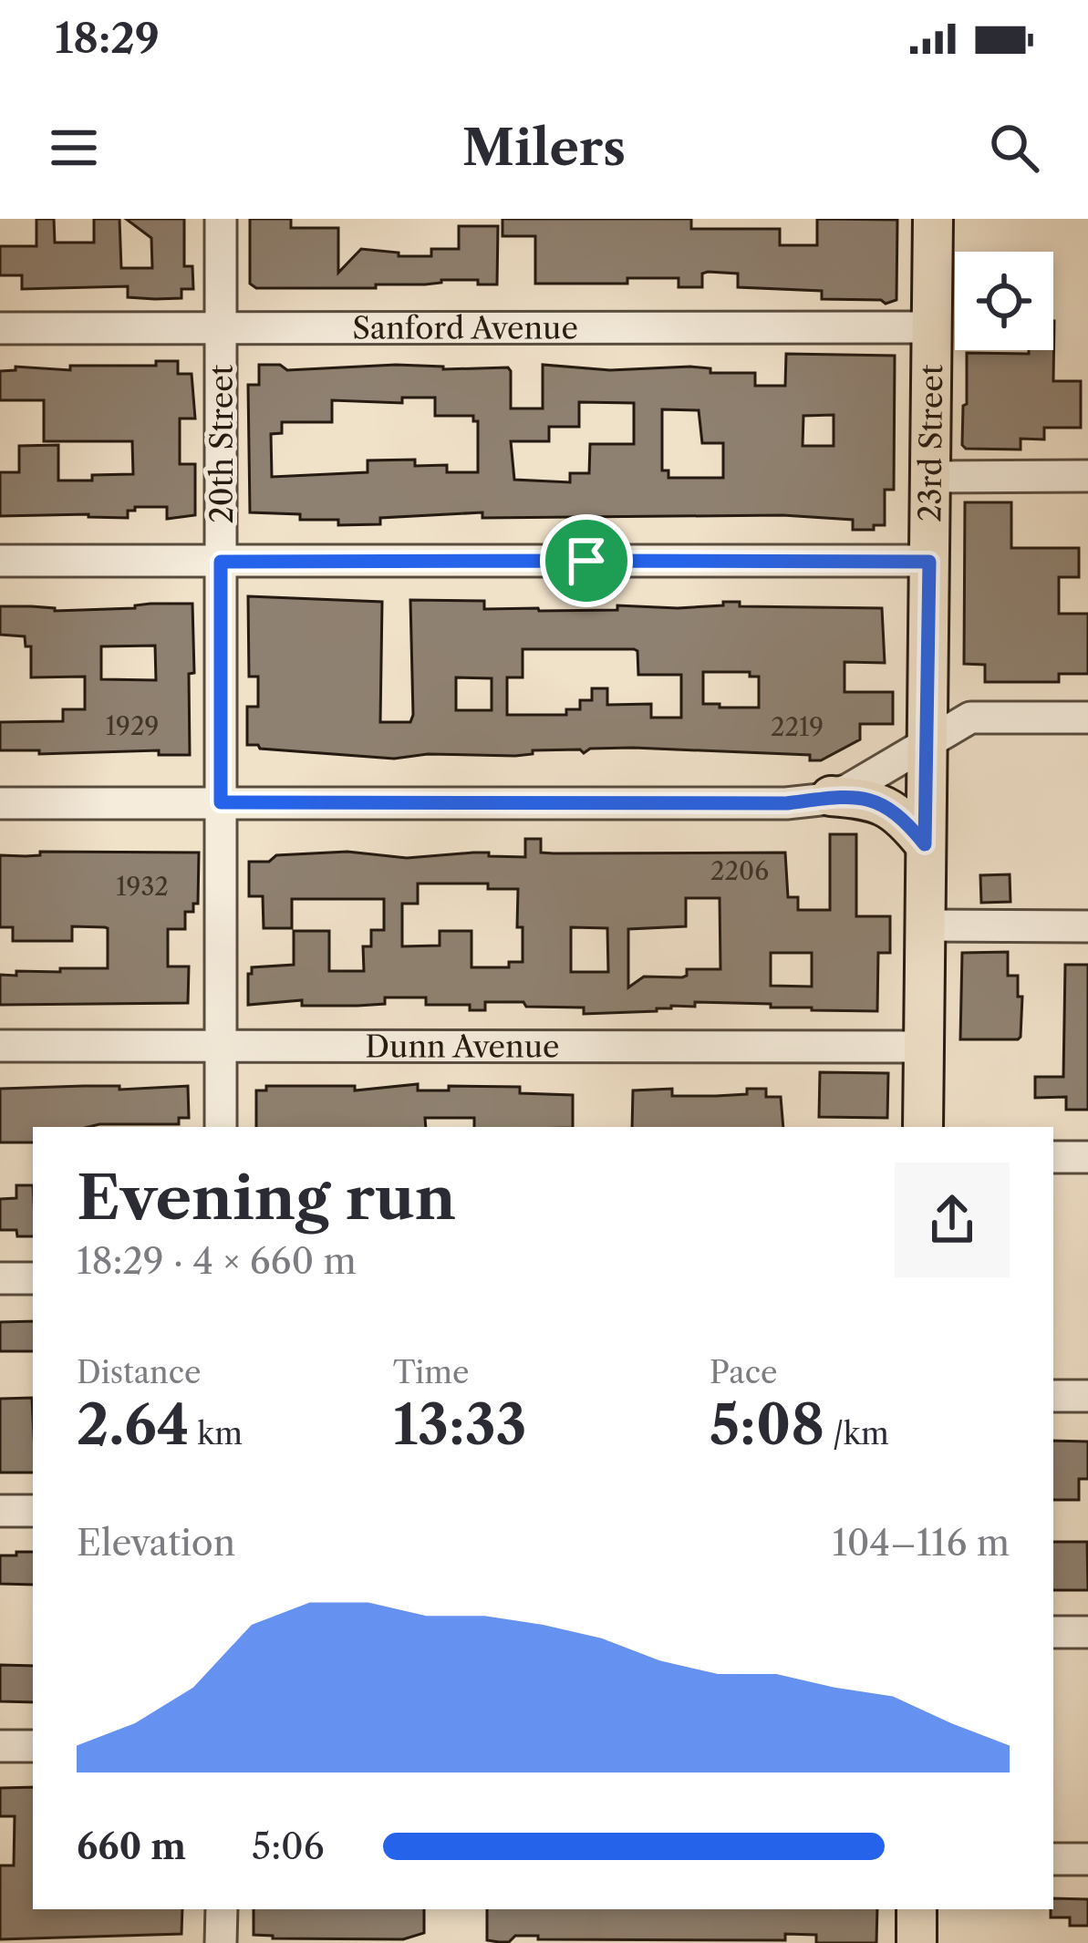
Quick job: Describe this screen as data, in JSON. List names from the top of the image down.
{
  "streets": {
    "main road": ["23rd Street"],
    "street": ["Sanford Avenue", "20th Street", "Dunn Avenue"]
  },
  "crossings": [
    ["Sanford Avenue", "20th Street"],
    ["Sanford Avenue", "23rd Street"],
    ["20th Street", "Dunn Avenue"],
    ["23rd Street", "Dunn Avenue"]
  ],
  "house_numbers": [
    "1929",
    "2219",
    "2206",
    "1932"
  ],
  "page": {
    "status": "18:29",
    "header": "Milers",
    "heading": ["Evening run", "18:29 · 4 × 660 m"],
    "stats": [
      ["Distance", "2.64 km"],
      ["Time", "13:33"],
      ["Pace", "5:08 /km"]
    ],
    "chart": ["Elevation", "104–116 m"],
    "list": [
      {
        "name": "660 m",
        "note": "5:06"
      }
    ]
  }
}
